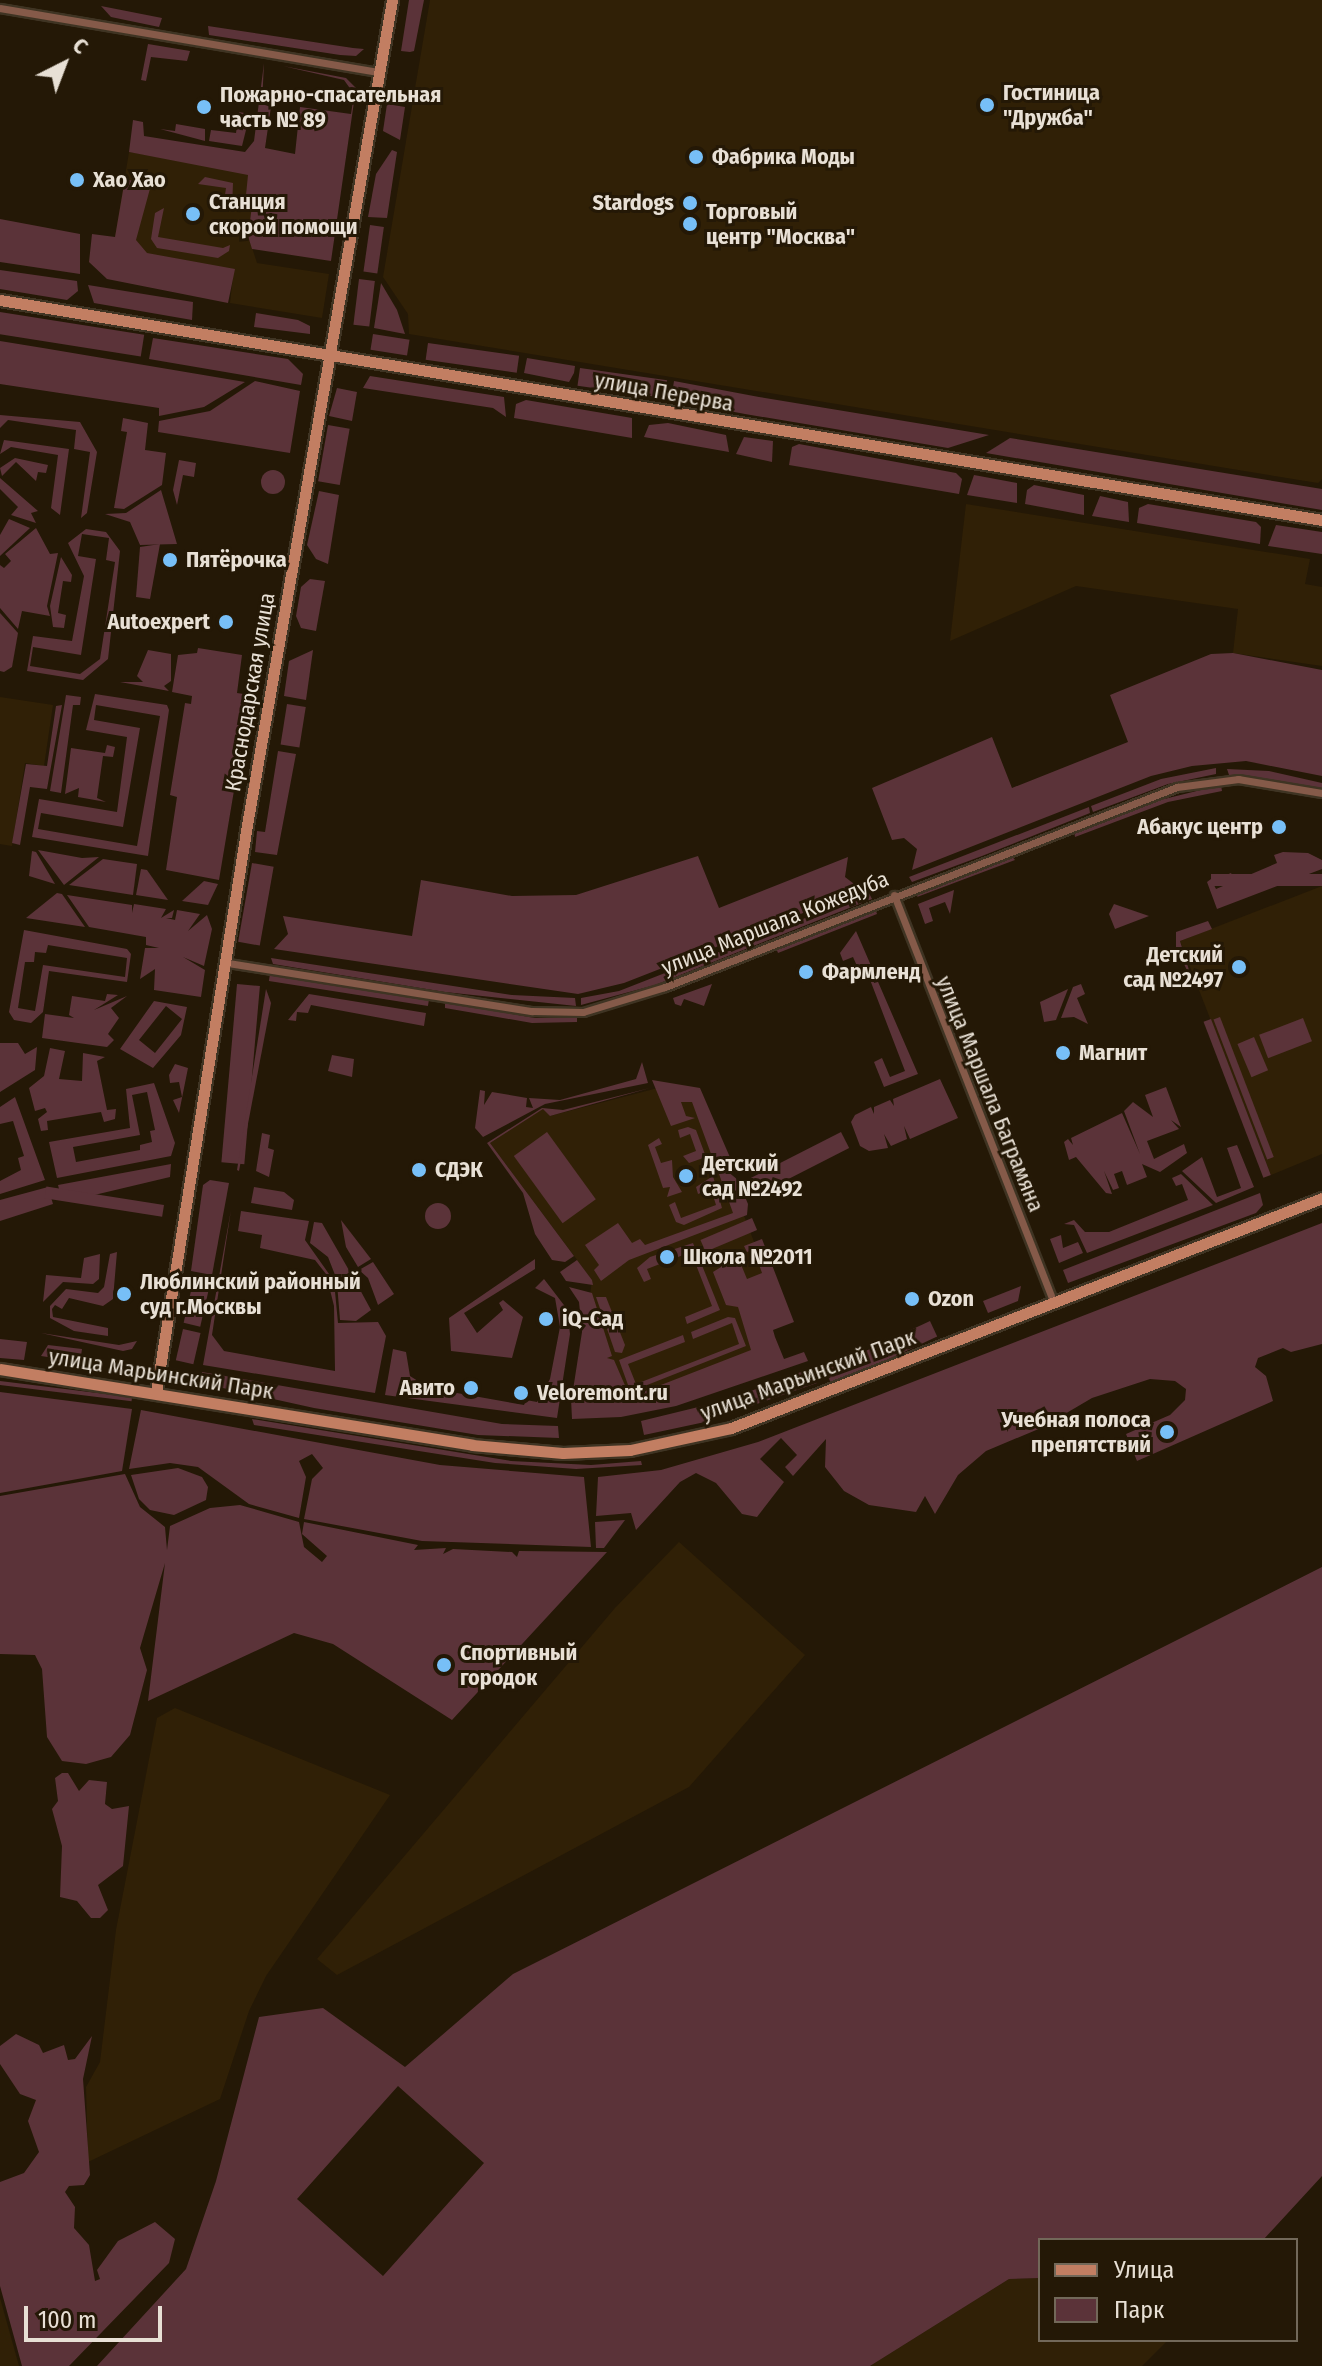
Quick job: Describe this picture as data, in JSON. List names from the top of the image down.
{
  "streets": {
    "street": [
      "улица Перерва",
      "Краснодарская улица",
      "улица Маршала Кожедуба",
      "улица Маршала Баграмяна",
      "улица Марьинский Парк"
    ]
  },
  "crossings": [
    ["улица Перерва", "Краснодарская улица"],
    ["Краснодарская улица", "улица Маршала Кожедуба"],
    ["Краснодарская улица", "улица Марьинский Парк"],
    ["улица Маршала Кожедуба", "улица Маршала Баграмяна"],
    ["улица Маршала Баграмяна", "улица Марьинский Парк"]
  ],
  "places": [
    "Гостиница \"Дружба\"",
    "Пожарно-спасательная часть № 89",
    "Фабрика Моды",
    "Хао Хао",
    "Stardogs",
    "Станция скорой помощи",
    "Торговый центр \"Москва\"",
    "Пятёрочка",
    "Autoexpert",
    "Абакус центр",
    "Детский сад №2497",
    "Фармленд",
    "Магнит",
    "СДЭК",
    "Детский сад №2492",
    "Школа №2011",
    "Люблинский районный суд г.Москвы",
    "Ozon",
    "iQ-Сад",
    "Авито",
    "Veloremont.ru",
    "Учебная полоса препятствий",
    "Спортивный городок"
  ],
  "legend": ["Улица", "Парк"],
  "scale_bar": "100 m",
  "north": "top right"
}
